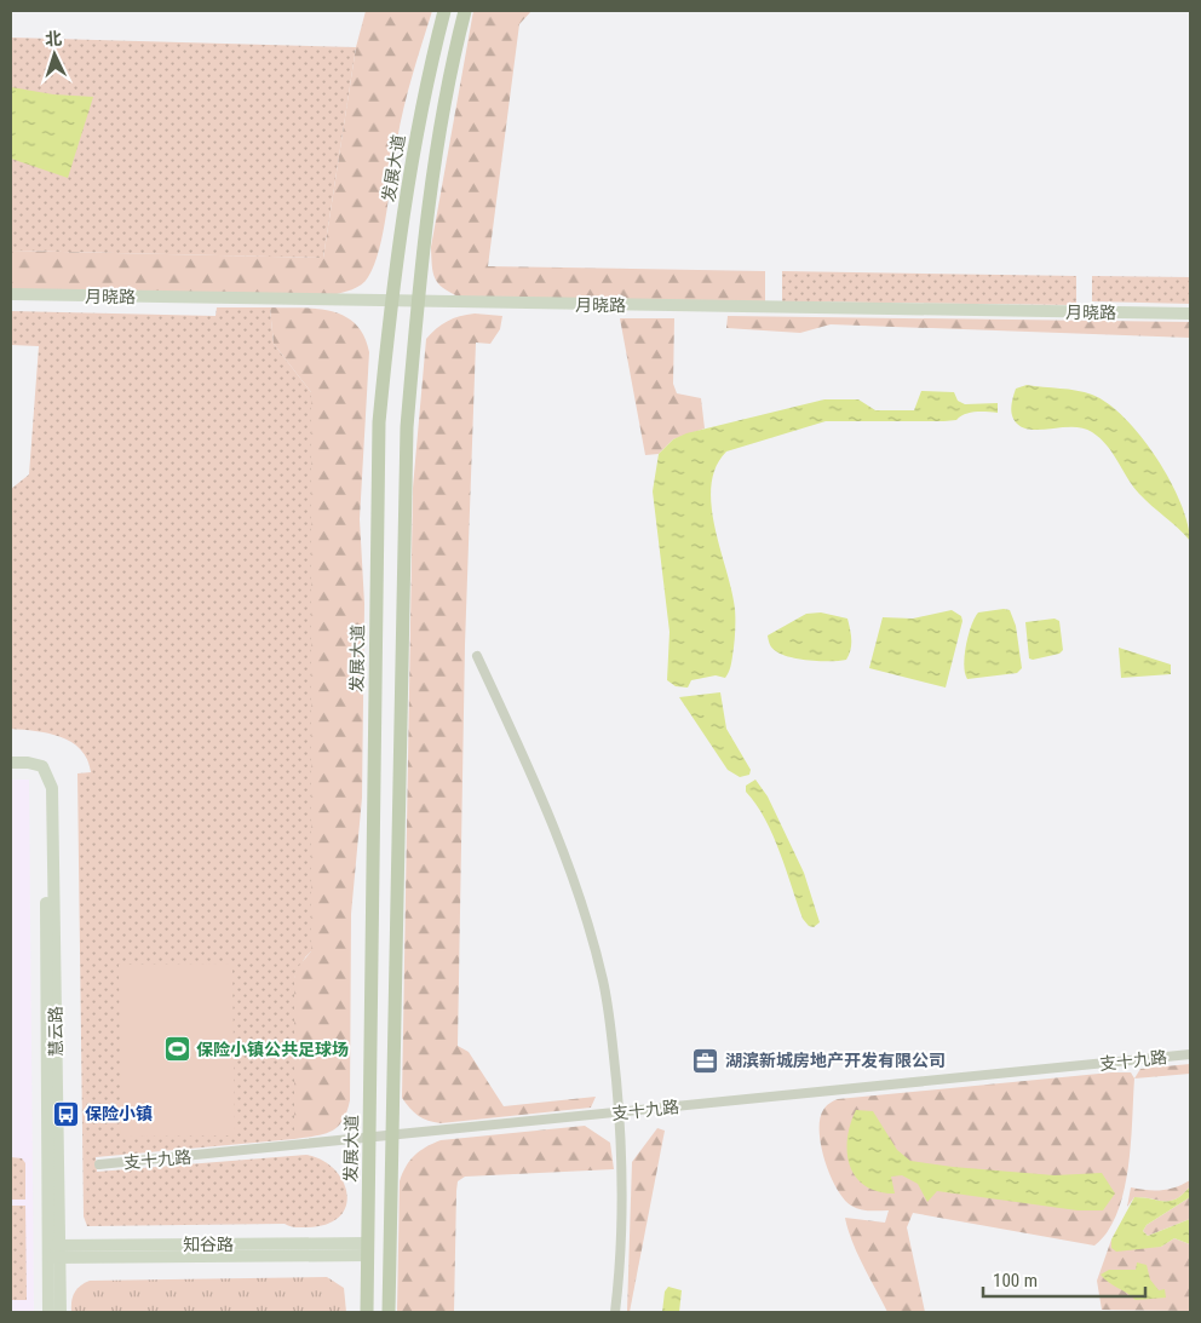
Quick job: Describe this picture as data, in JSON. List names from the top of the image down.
{
  "streets": {
    "main road": ["发展大道"],
    "street": [
      "月晓路",
      "慧云路",
      "支十九路",
      "知谷路"
    ]
  },
  "crossings": [
    ["发展大道", "月晓路"],
    ["发展大道", "支十九路"],
    ["发展大道", "知谷路"],
    ["慧云路", "知谷路"]
  ],
  "places": {
    "sports": ["保险小镇公共足球场"],
    "office": ["湖滨新城房地产开发有限公司"],
    "bus stop": ["保险小镇"]
  },
  "scale_bar": "100 m",
  "north": "top"
}
